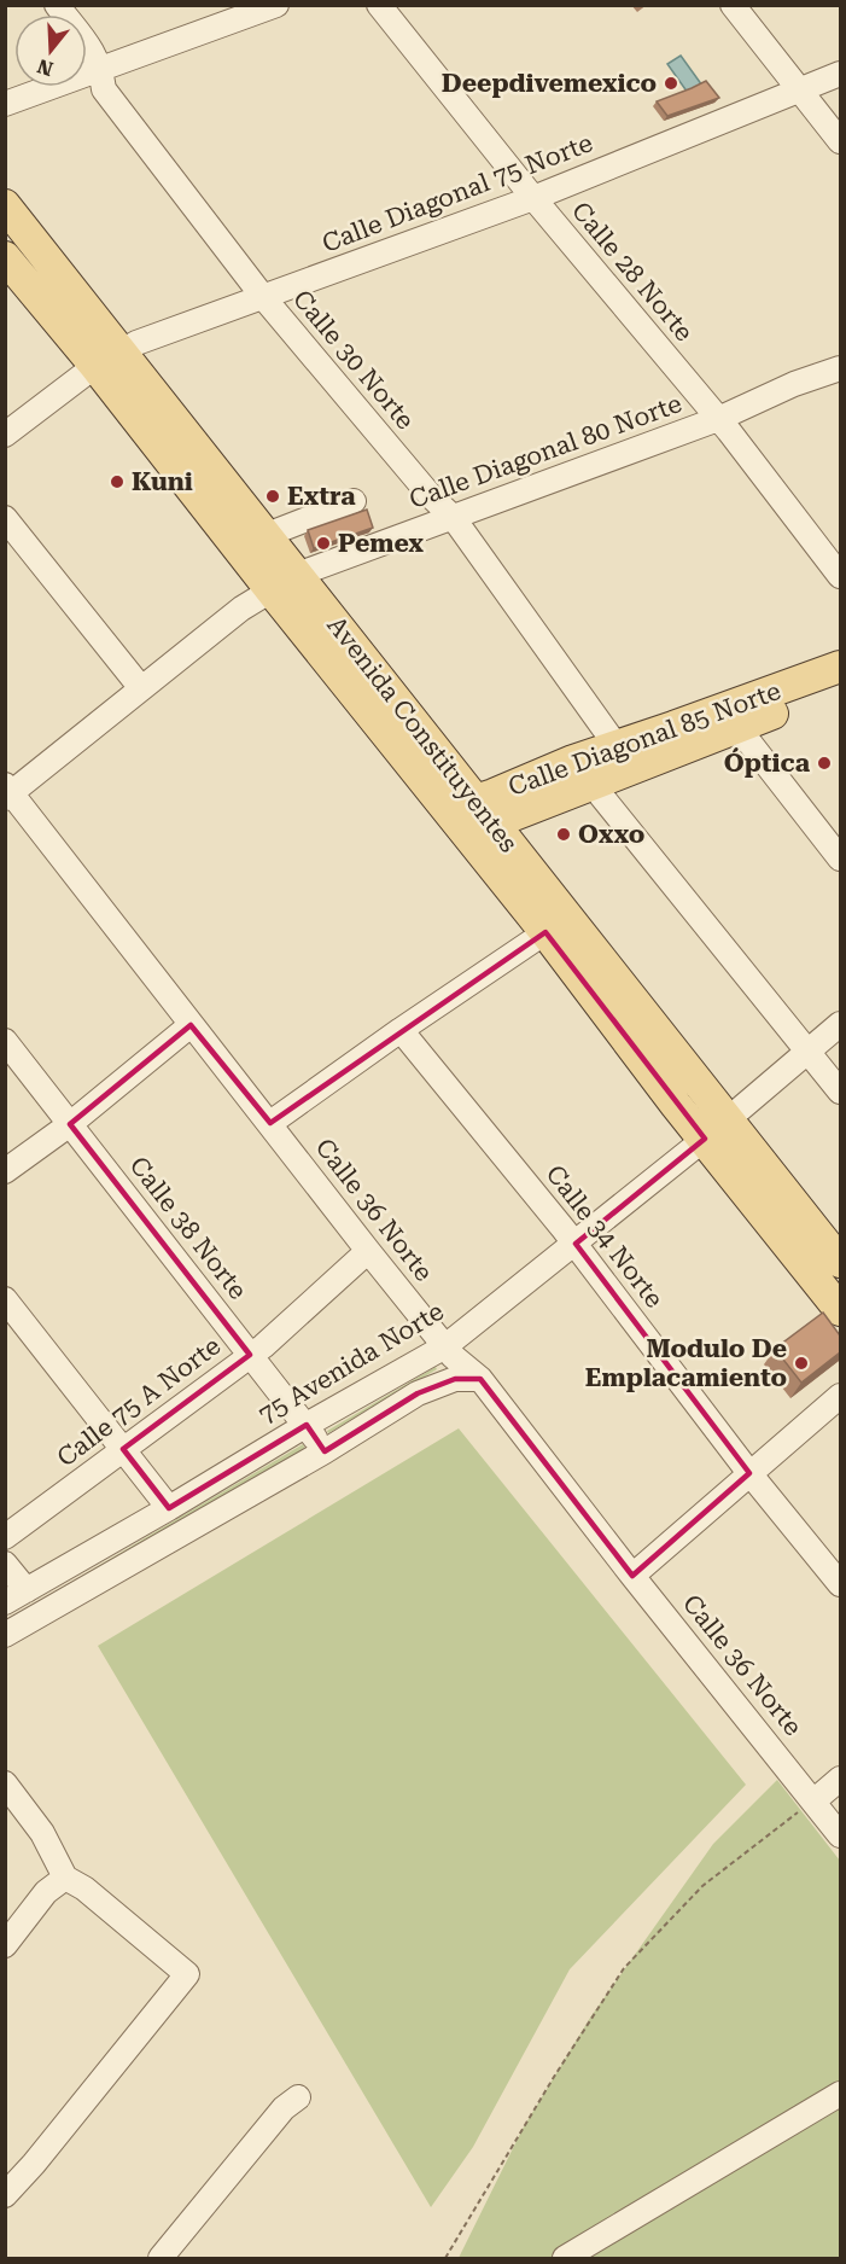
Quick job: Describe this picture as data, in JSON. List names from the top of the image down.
{
  "streets": {
    "main road": ["Avenida Constituyentes", "Calle Diagonal 85 Norte"],
    "street": [
      "Calle Diagonal 75 Norte",
      "Calle 28 Norte",
      "Calle 30 Norte",
      "Calle Diagonal 80 Norte",
      "Calle 36 Norte",
      "Calle 38 Norte",
      "Calle 34 Norte",
      "75 Avenida Norte",
      "Calle 75 A Norte"
    ]
  },
  "crossings": [
    ["Calle Diagonal 75 Norte", "Calle 28 Norte"],
    ["Calle Diagonal 75 Norte", "Calle 30 Norte"],
    ["Calle Diagonal 75 Norte", "Avenida Constituyentes"],
    ["Calle 28 Norte", "Calle Diagonal 80 Norte"],
    ["Calle 30 Norte", "Calle Diagonal 80 Norte"],
    ["Calle 30 Norte", "Calle Diagonal 85 Norte"],
    ["Calle Diagonal 80 Norte", "Avenida Constituyentes"],
    ["Calle Diagonal 80 Norte", "Calle 36 Norte"],
    ["Avenida Constituyentes", "Calle Diagonal 85 Norte"],
    ["Avenida Constituyentes", "75 Avenida Norte"],
    ["Calle 36 Norte", "75 Avenida Norte"],
    ["Calle 36 Norte", "Calle 75 A Norte"],
    ["Calle 38 Norte", "75 Avenida Norte"],
    ["Calle 38 Norte", "Calle 75 A Norte"],
    ["Calle 34 Norte", "75 Avenida Norte"]
  ],
  "places": [
    "Deepdivemexico",
    "Kuni",
    "Extra",
    "Pemex",
    "Óptica",
    "Oxxo",
    "Modulo De Emplacamiento"
  ],
  "north": "bottom"
}
